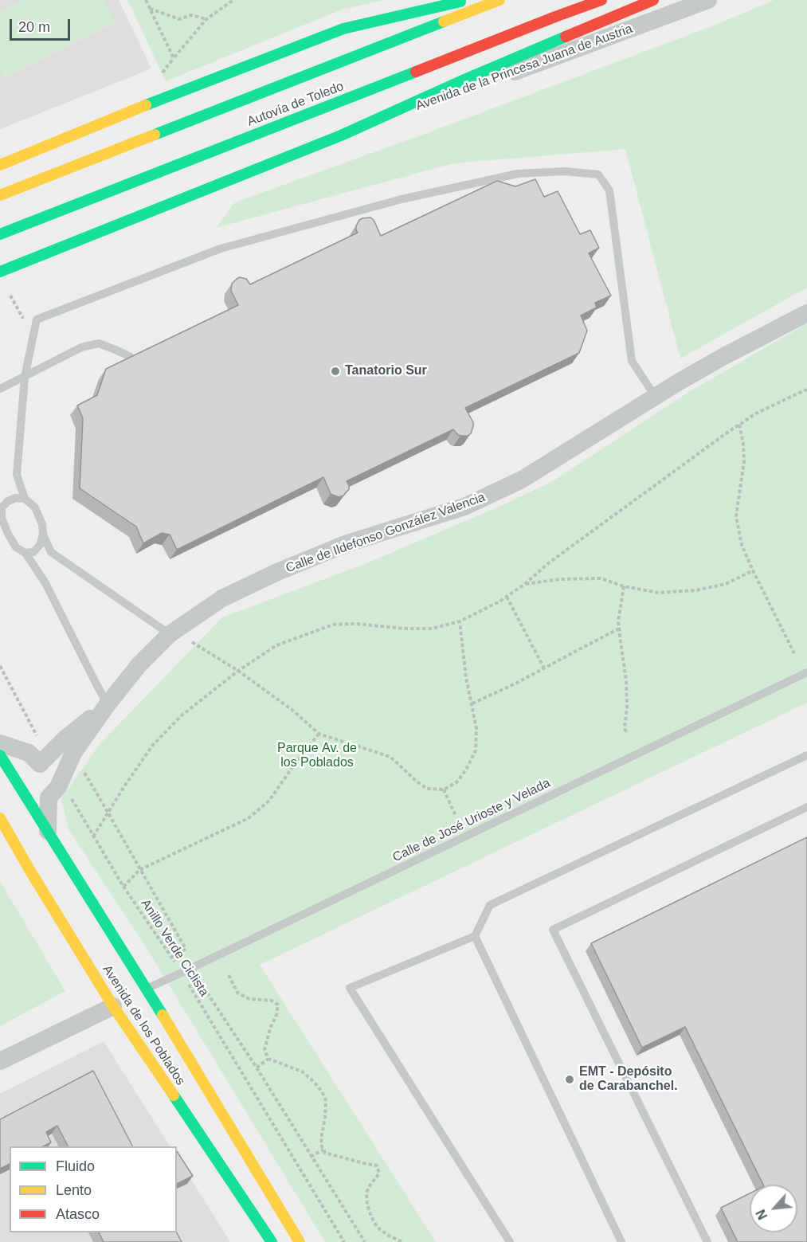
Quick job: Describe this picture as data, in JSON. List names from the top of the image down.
{
  "streets": {
    "main road": ["Autovía de Toledo", "Avenida de los Poblados"],
    "street": ["Avenida de la Princesa Juana de Austria", "Calle de Ildefonso González Valencia"],
    "lane": ["Calle de José Urioste y Velada"],
    "path": ["Anillo Verde Ciclista"]
  },
  "crossings": [
    ["Calle de Ildefonso González Valencia", "Anillo Verde Ciclista"],
    ["Calle de Ildefonso González Valencia", "Avenida de los Poblados"],
    ["Calle de José Urioste y Velada", "Anillo Verde Ciclista"],
    ["Calle de José Urioste y Velada", "Avenida de los Poblados"]
  ],
  "parks": ["Parque Av. de los Poblados"],
  "places": ["Tanatorio Sur", "EMT - Depósito de Carabanchel."],
  "legend": ["Fluido", "Lento", "Atasco"],
  "scale_bar": "20 m",
  "north": "bottom left"
}
